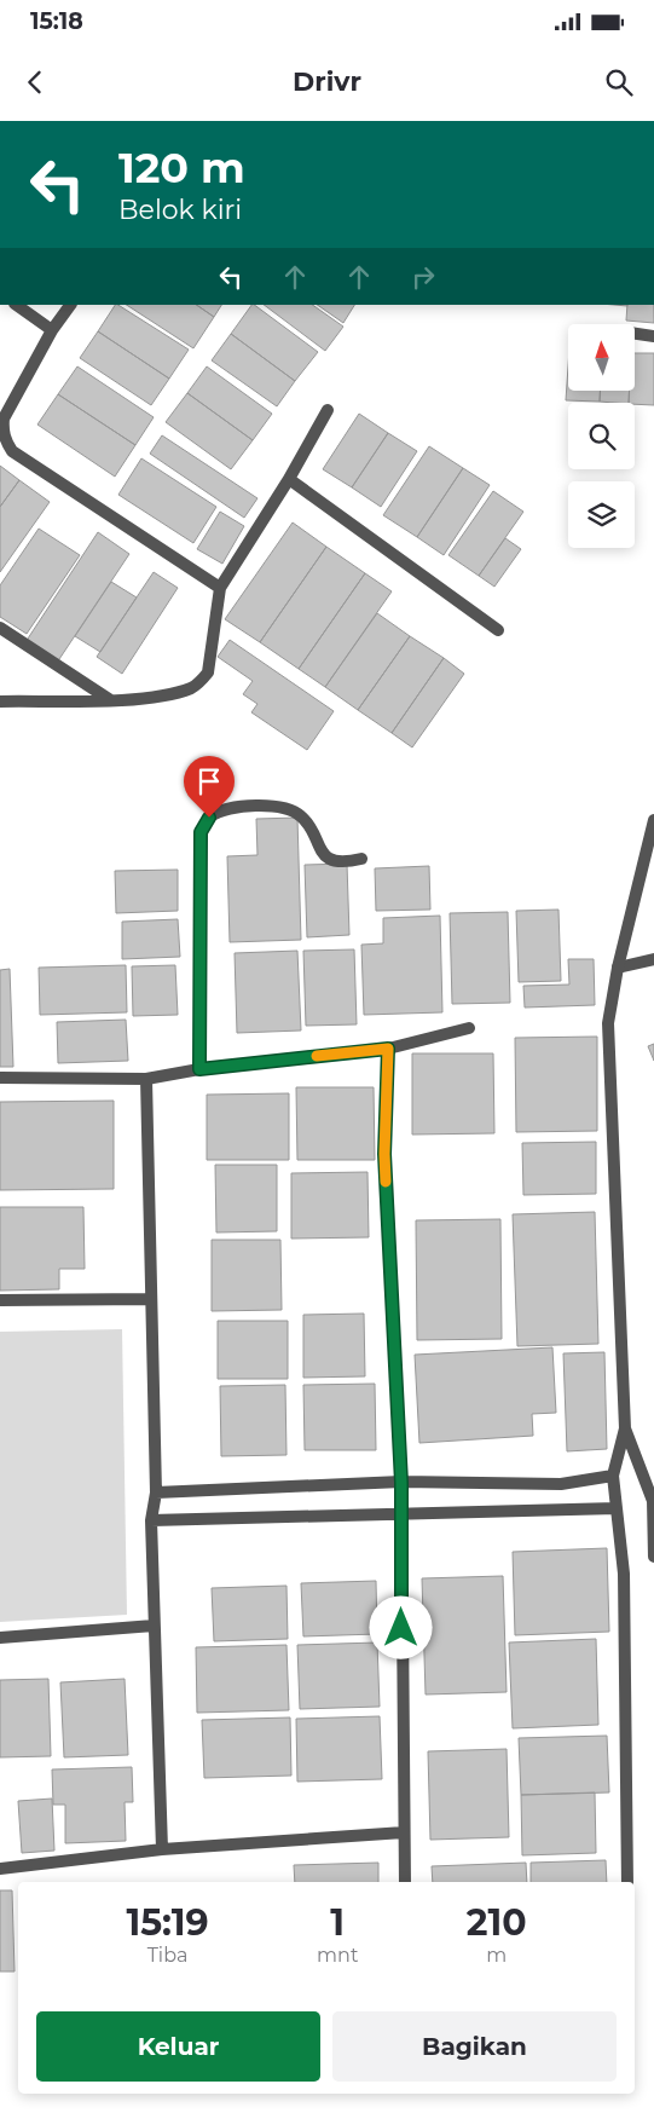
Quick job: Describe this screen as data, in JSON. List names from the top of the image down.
{
  "north": "top",
  "page": {
    "status": "15:18",
    "header": "Drivr",
    "turn": ["120 m", "Belok kiri"],
    "eta": [
      "15:19",
      "Tiba",
      "1",
      "mnt",
      "210",
      "m"
    ],
    "buttons": ["Keluar", "Bagikan"]
  }
}
